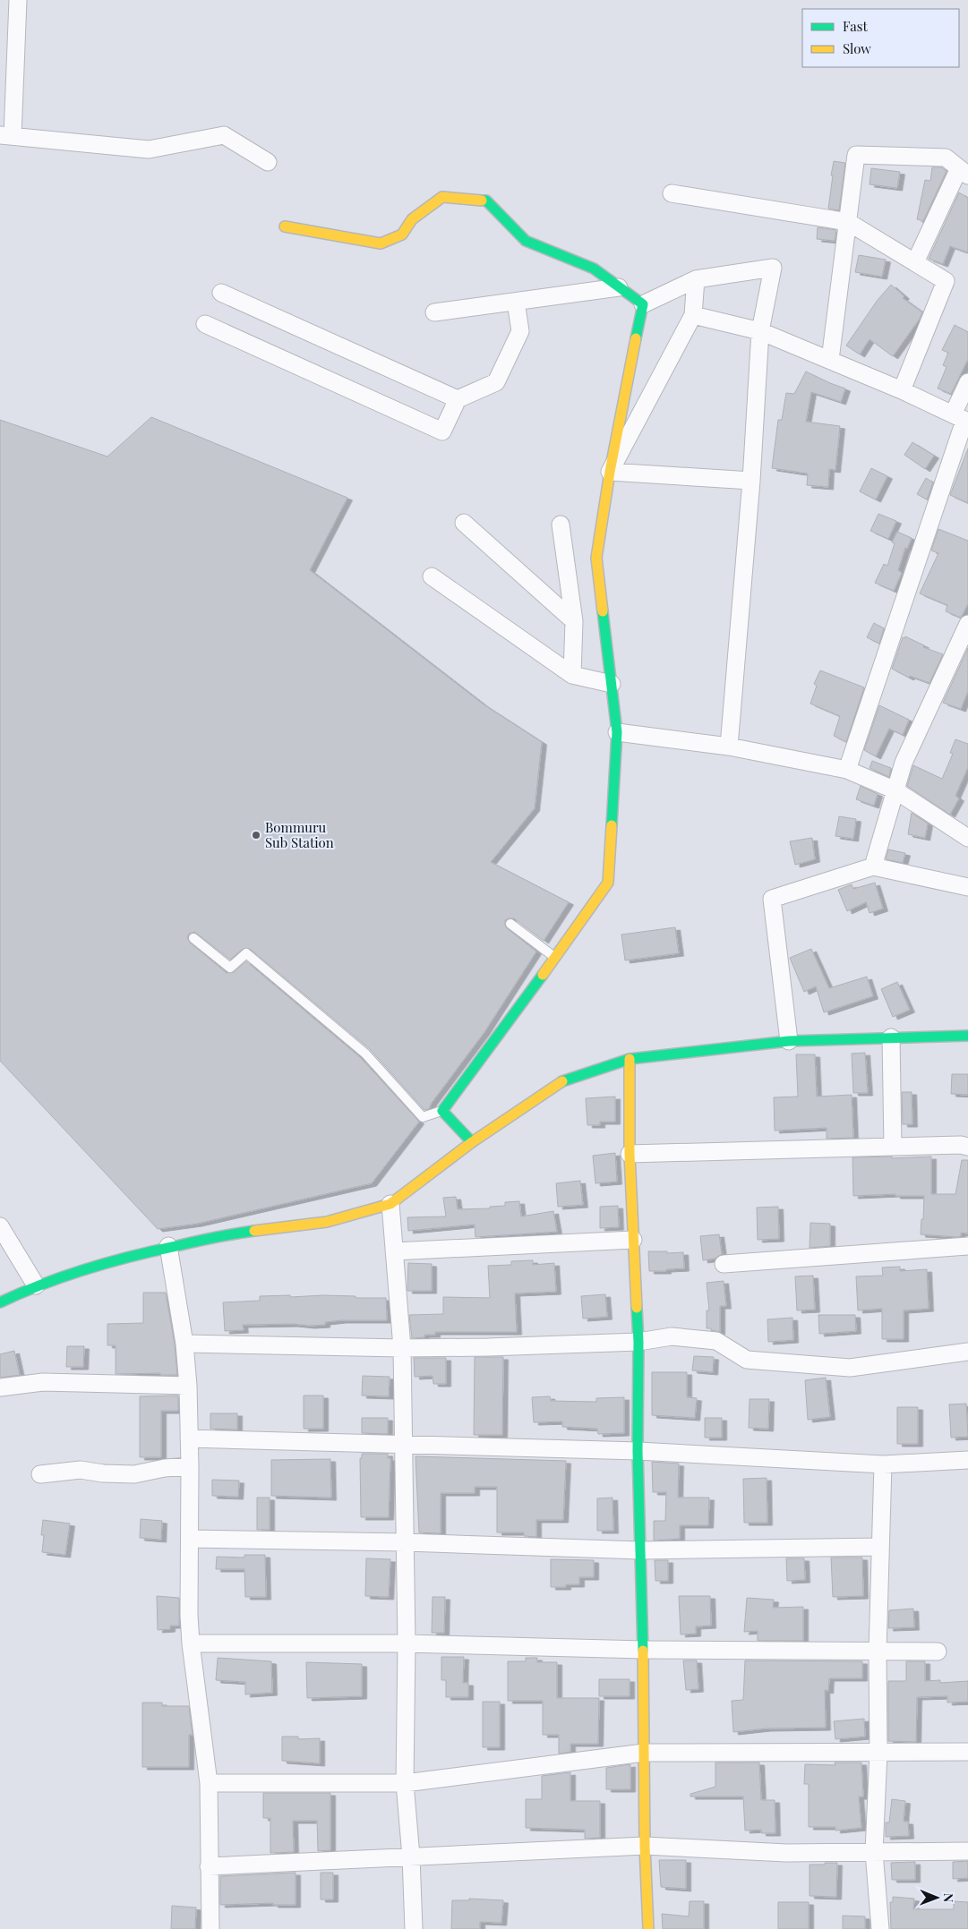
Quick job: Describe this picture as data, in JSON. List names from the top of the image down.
{
  "places": ["Bommuru Sub Station"],
  "legend": ["Fast", "Slow"],
  "north": "right"
}
